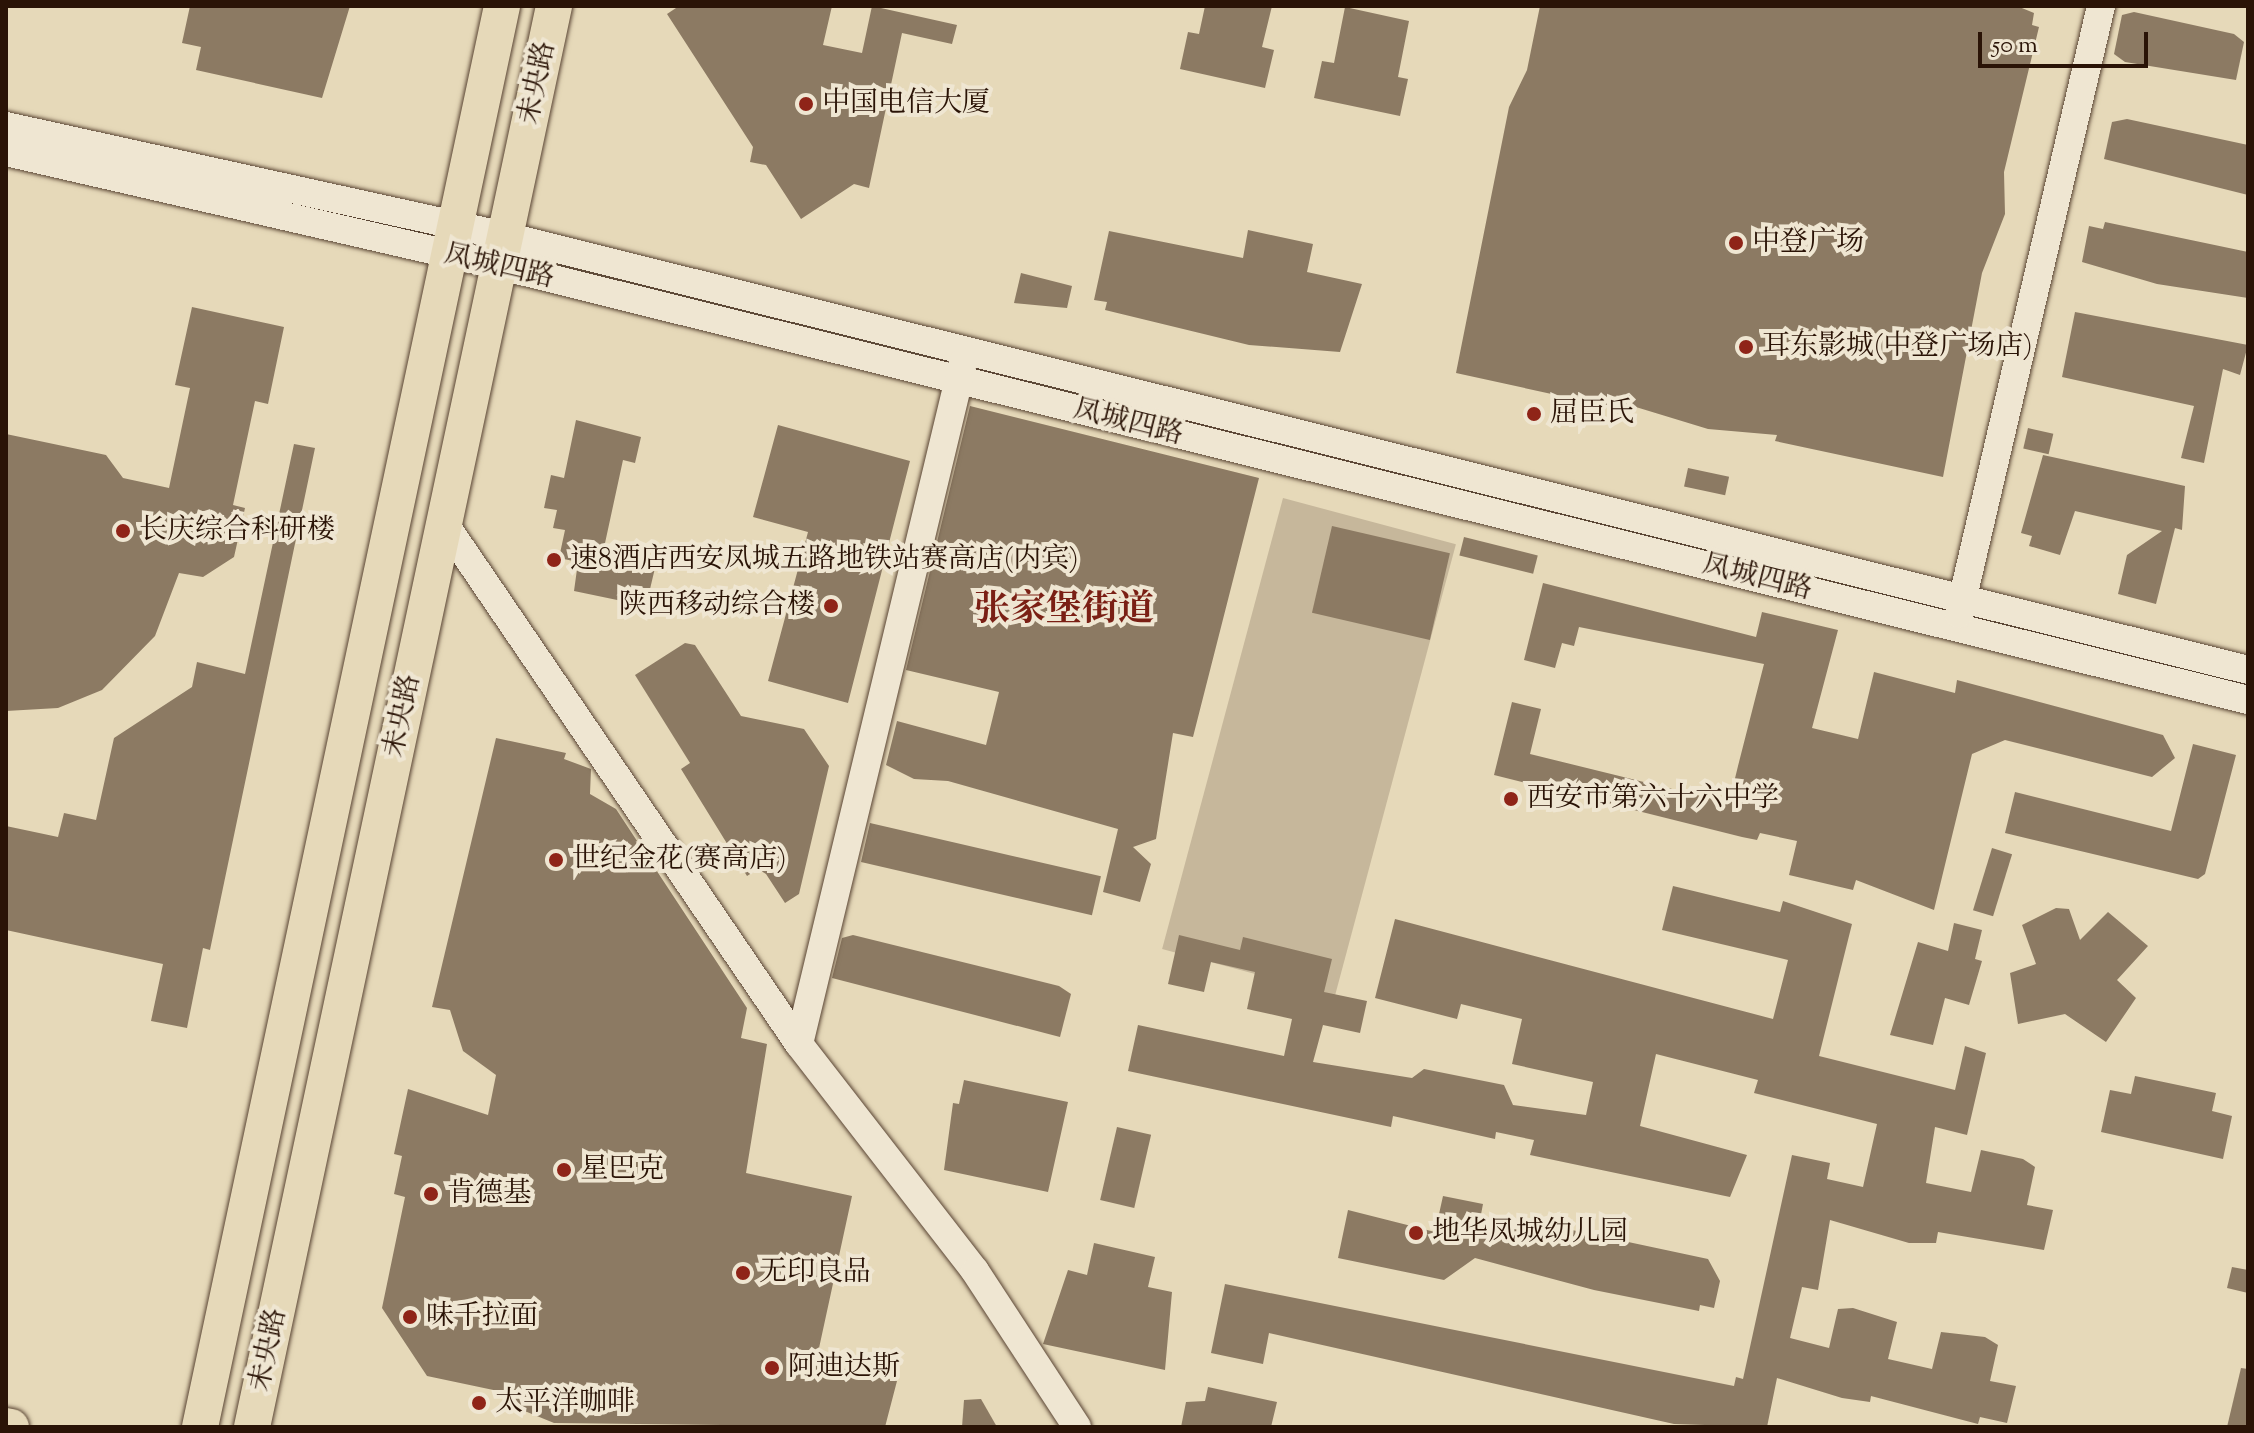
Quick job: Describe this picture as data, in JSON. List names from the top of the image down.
{
  "streets": {
    "main road": ["未央路"],
    "street": ["凤城四路"]
  },
  "crossings": [
    ["未央路", "凤城四路"]
  ],
  "districts": ["张家堡街道"],
  "places": [
    "中国电信大厦",
    "中登广场",
    "耳东影城(中登广场店)",
    "屈臣氏",
    "长庆综合科研楼",
    "速8酒店西安凤城五路地铁站赛高店(内宾)",
    "陕西移动综合楼",
    "西安市第六十六中学",
    "世纪金花(赛高店)",
    "星巴克",
    "肯德基",
    "地华凤城幼儿园",
    "无印良品",
    "味千拉面",
    "阿迪达斯",
    "太平洋咖啡"
  ],
  "scale_bar": "50 m"
}
